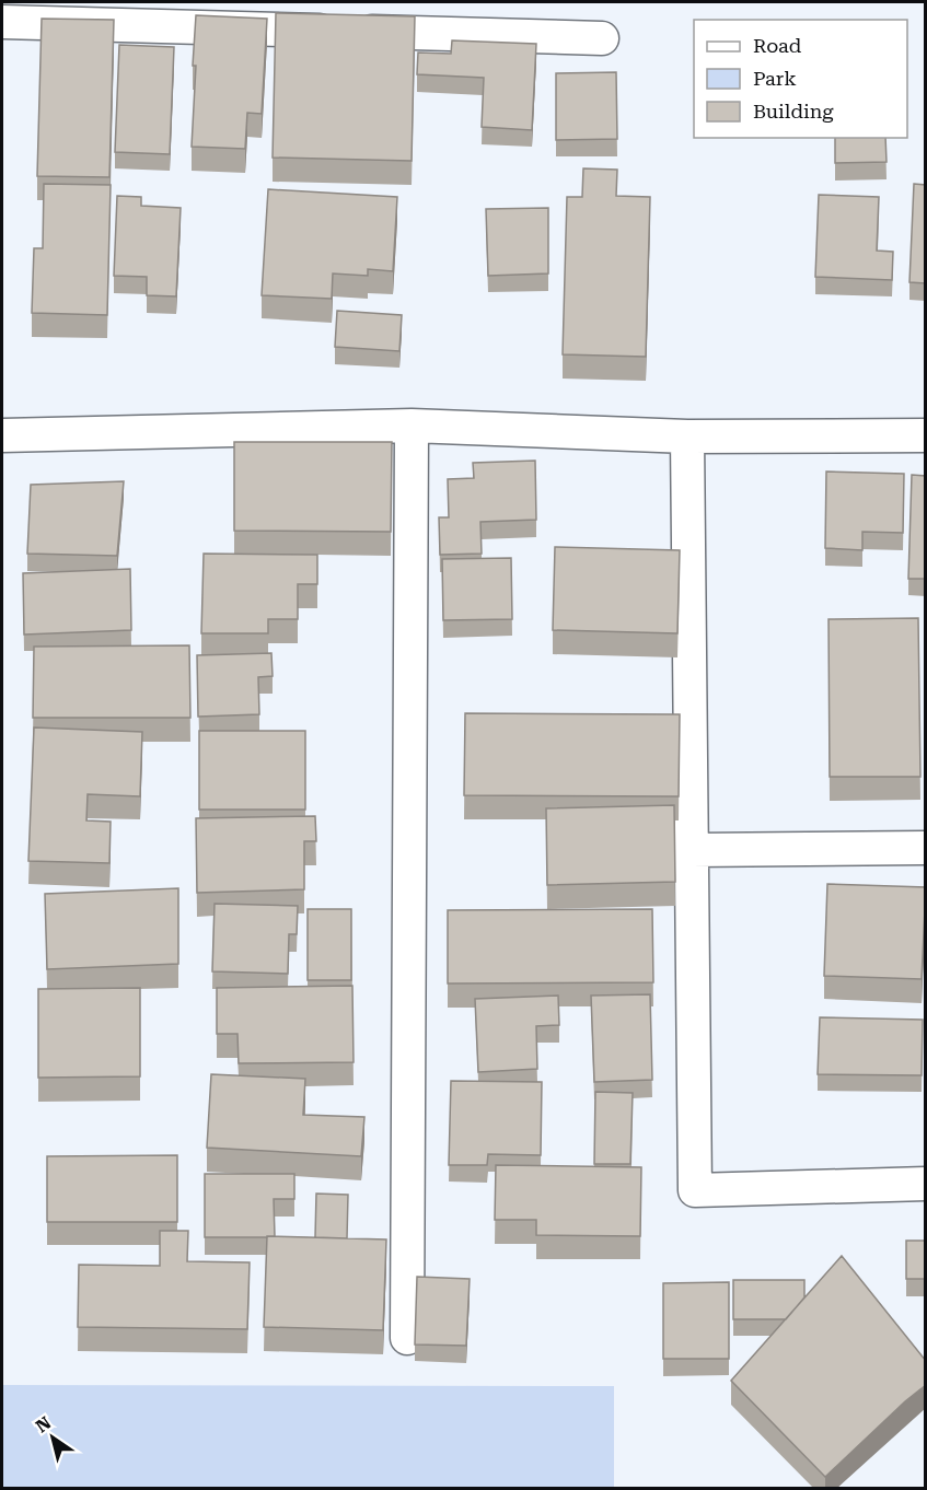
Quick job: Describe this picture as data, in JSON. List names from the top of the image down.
{
  "legend": ["Road", "Park", "Building"],
  "north": "top left"
}
